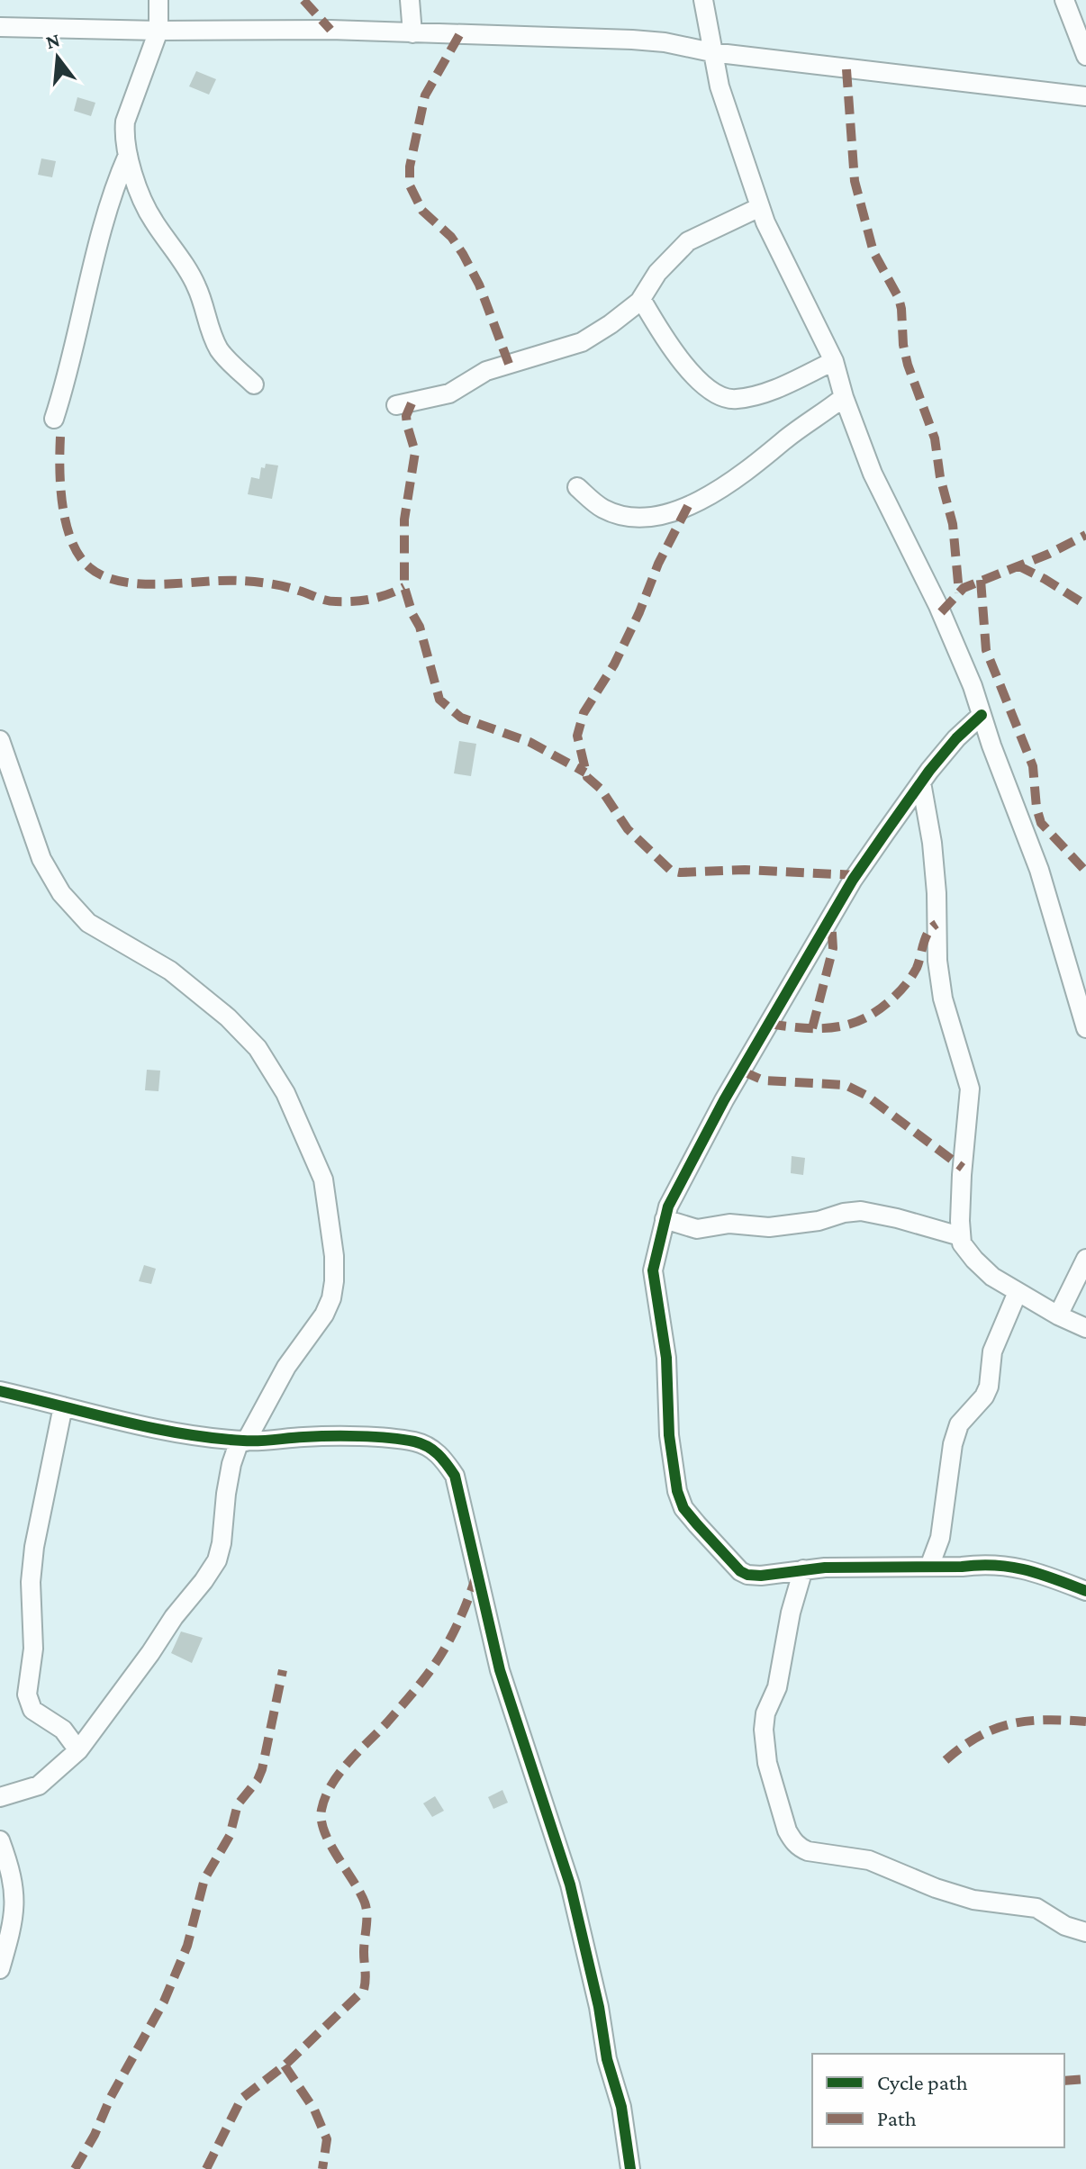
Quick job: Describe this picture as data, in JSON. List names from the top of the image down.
{
  "legend": ["Cycle path", "Path"],
  "north": "top"
}
